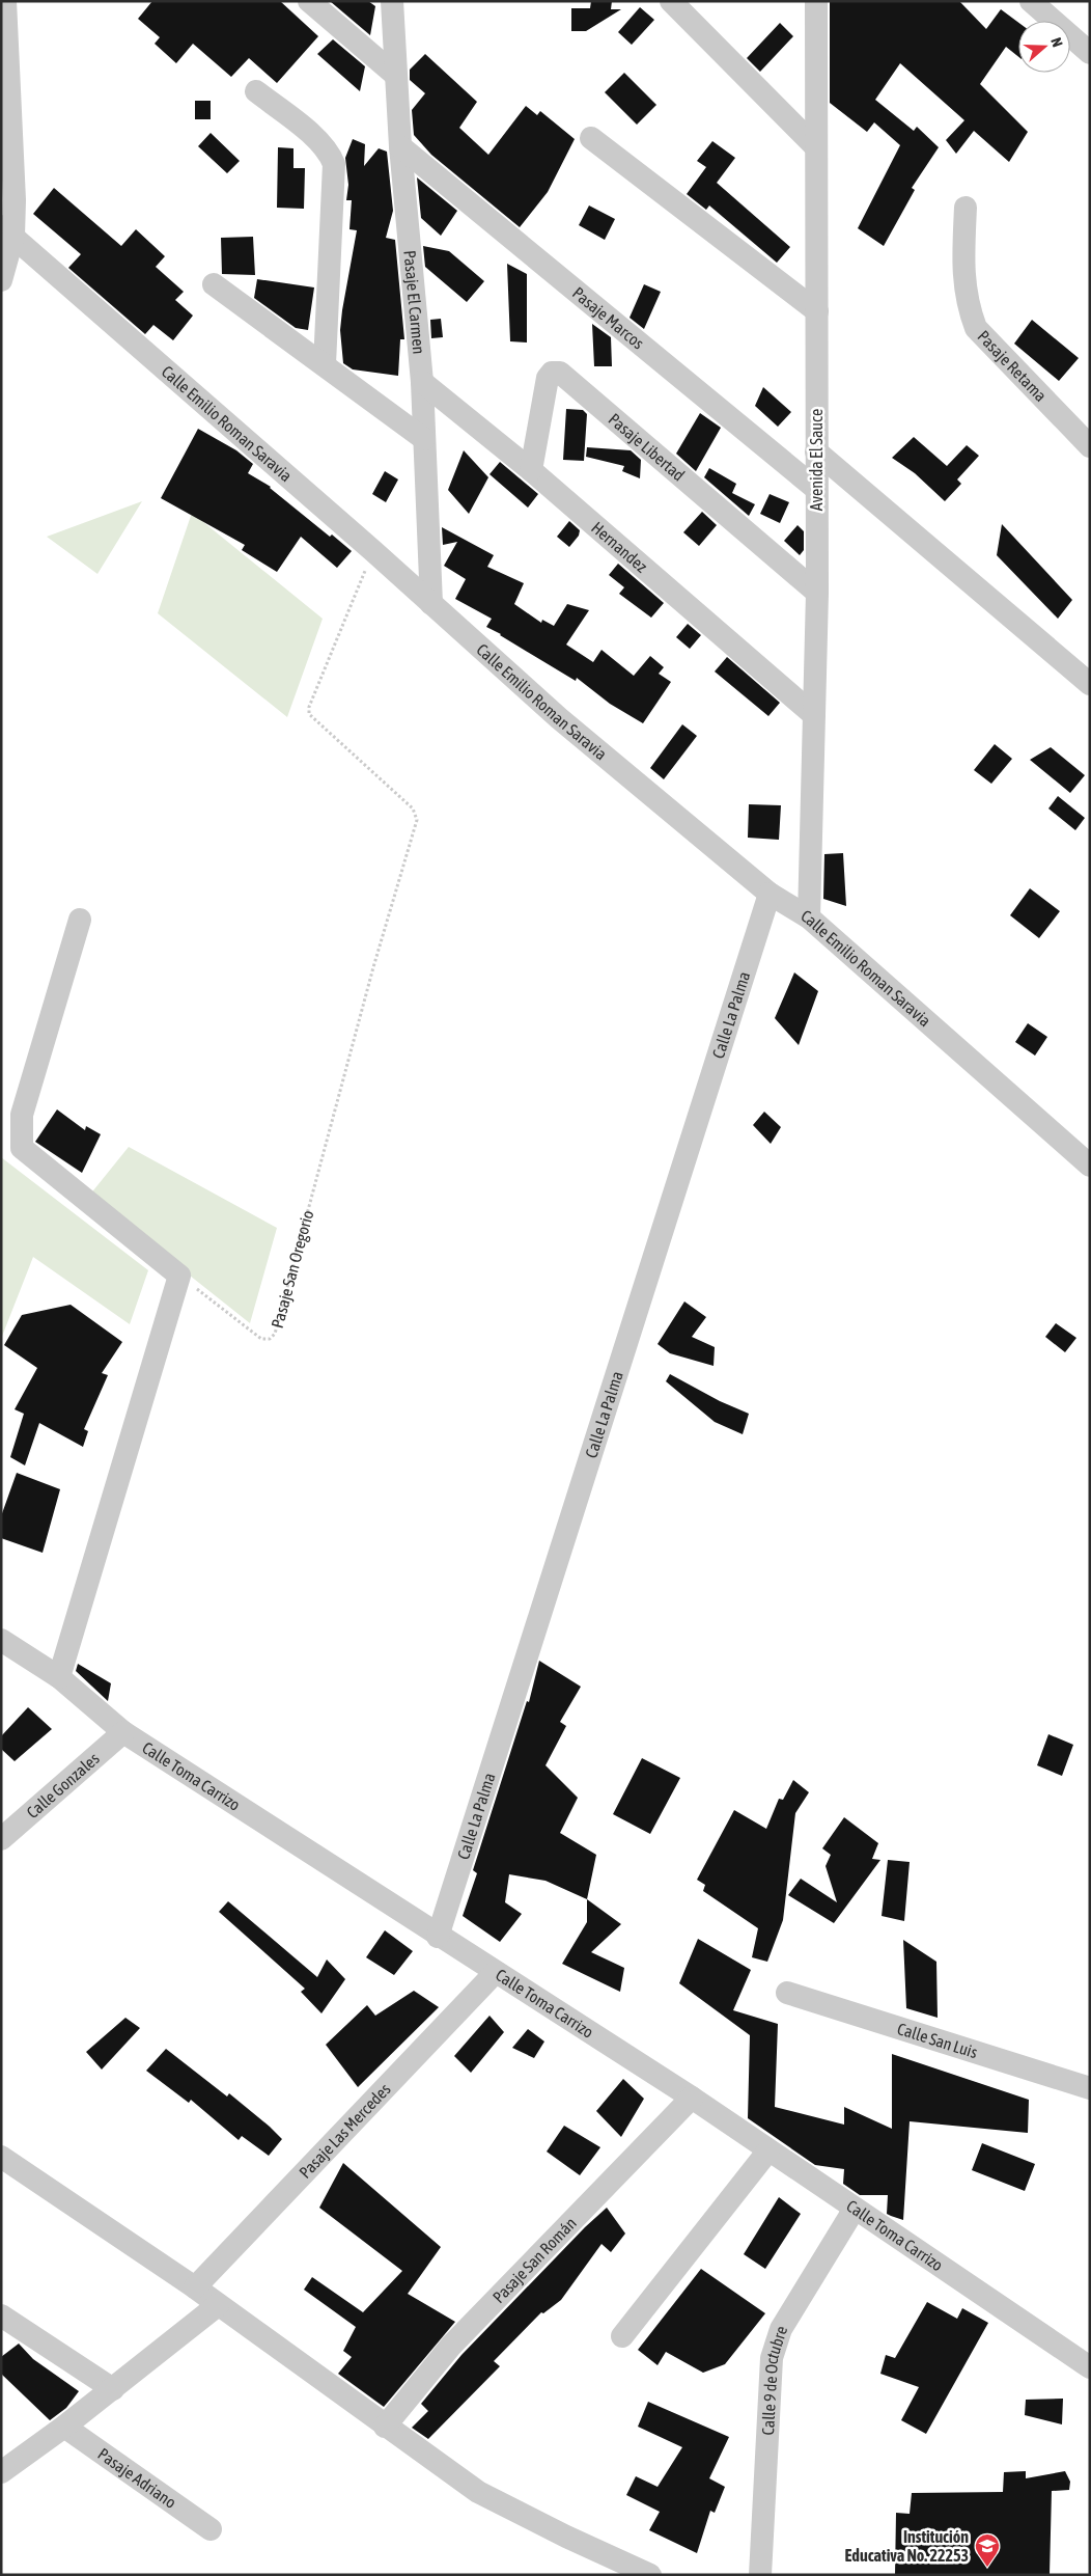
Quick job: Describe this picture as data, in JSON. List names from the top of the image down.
{
  "streets": {
    "street": [
      "Pasaje El Carmen",
      "Pasaje Marcos",
      "Pasaje Retama",
      "Calle Emilio Roman Saravia",
      "Pasaje Libertad",
      "Avenida El Sauce",
      "Hernandez",
      "Calle La Palma",
      "Calle Toma Carrizo",
      "Calle Gonzales",
      "Calle San Luis",
      "Pasaje Las Mercedes",
      "Pasaje San Román",
      "Calle 9 de Octubre",
      "Pasaje Adriano"
    ],
    "path": ["Pasaje San Oregorio"]
  },
  "crossings": [
    ["Pasaje El Carmen", "Pasaje Marcos"],
    ["Pasaje El Carmen", "Calle Emilio Roman Saravia"],
    ["Pasaje El Carmen", "Hernandez"],
    ["Pasaje Marcos", "Avenida El Sauce"],
    ["Calle Emilio Roman Saravia", "Avenida El Sauce"],
    ["Calle Emilio Roman Saravia", "Calle La Palma"],
    ["Calle Emilio Roman Saravia", "Pasaje San Oregorio"],
    ["Pasaje Libertad", "Avenida El Sauce"],
    ["Pasaje Libertad", "Hernandez"],
    ["Avenida El Sauce", "Hernandez"],
    ["Calle La Palma", "Calle Toma Carrizo"],
    ["Calle Toma Carrizo", "Calle Gonzales"],
    ["Calle Toma Carrizo", "Pasaje Las Mercedes"],
    ["Calle Toma Carrizo", "Pasaje San Román"],
    ["Calle Toma Carrizo", "Calle 9 de Octubre"]
  ],
  "places": {
    "school or university": ["Institución Educativa No. 22253"]
  },
  "north": "right"
}
